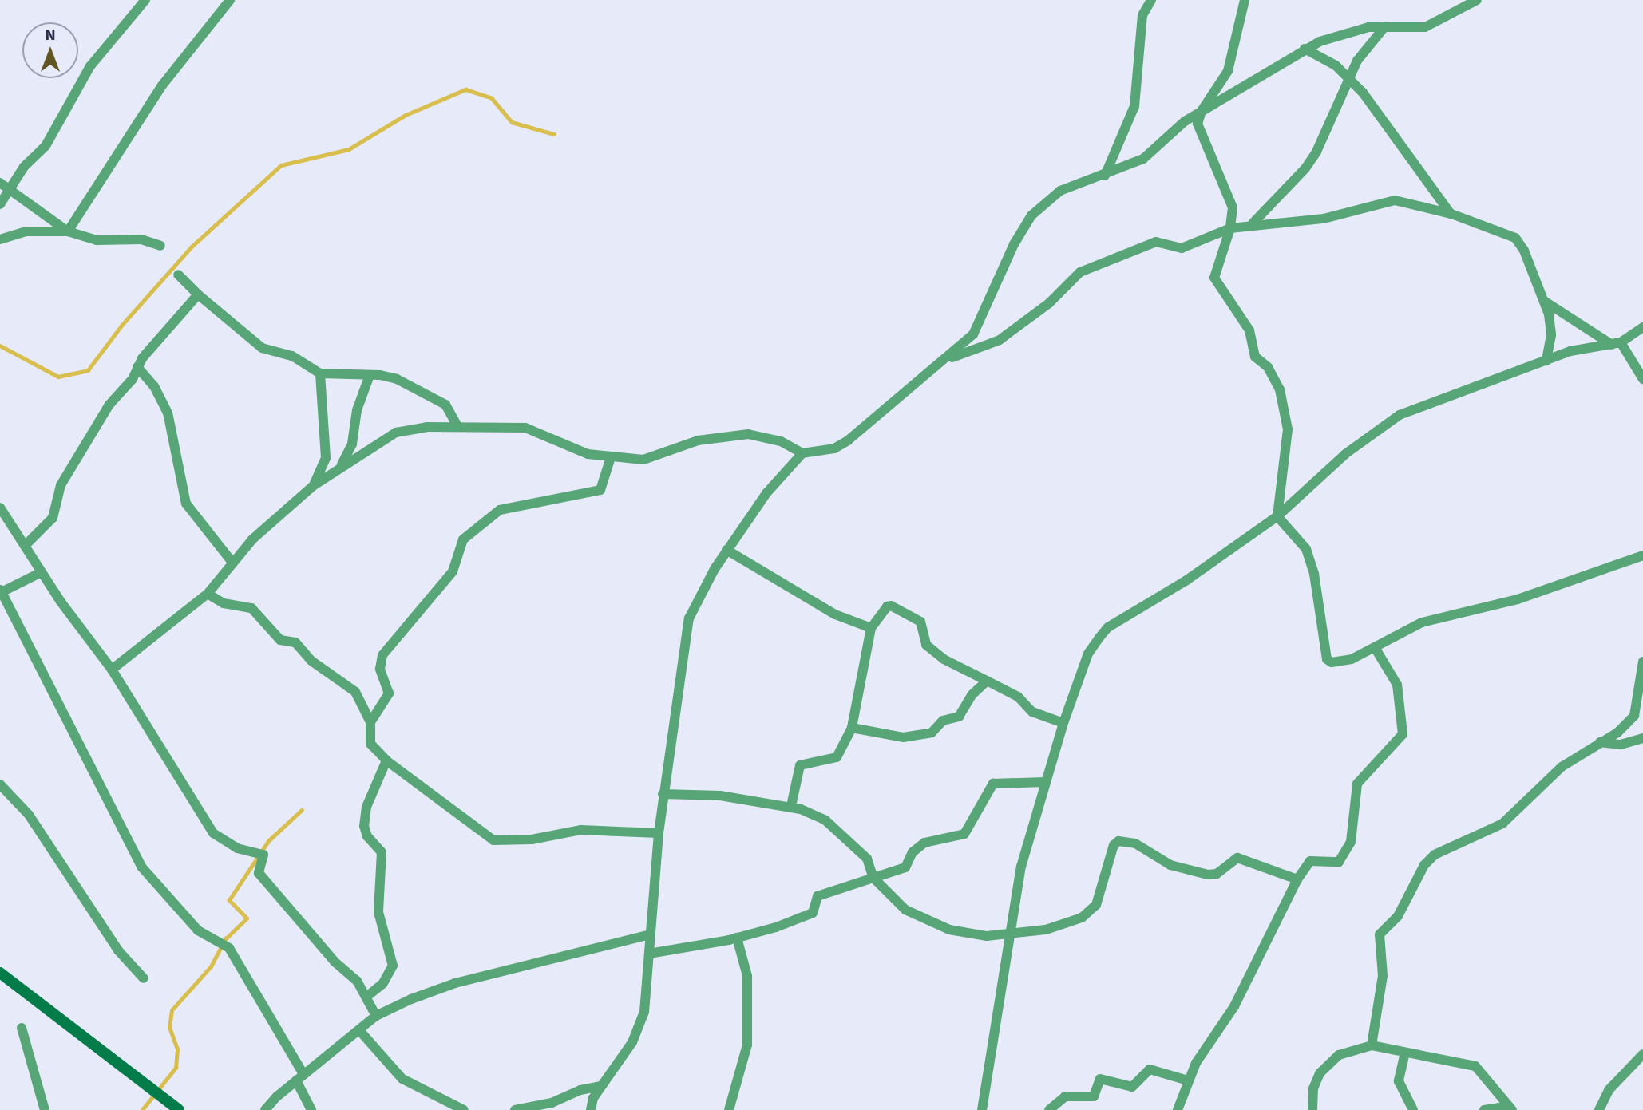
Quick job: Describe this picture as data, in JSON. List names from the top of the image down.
{
  "north": "top"
}
